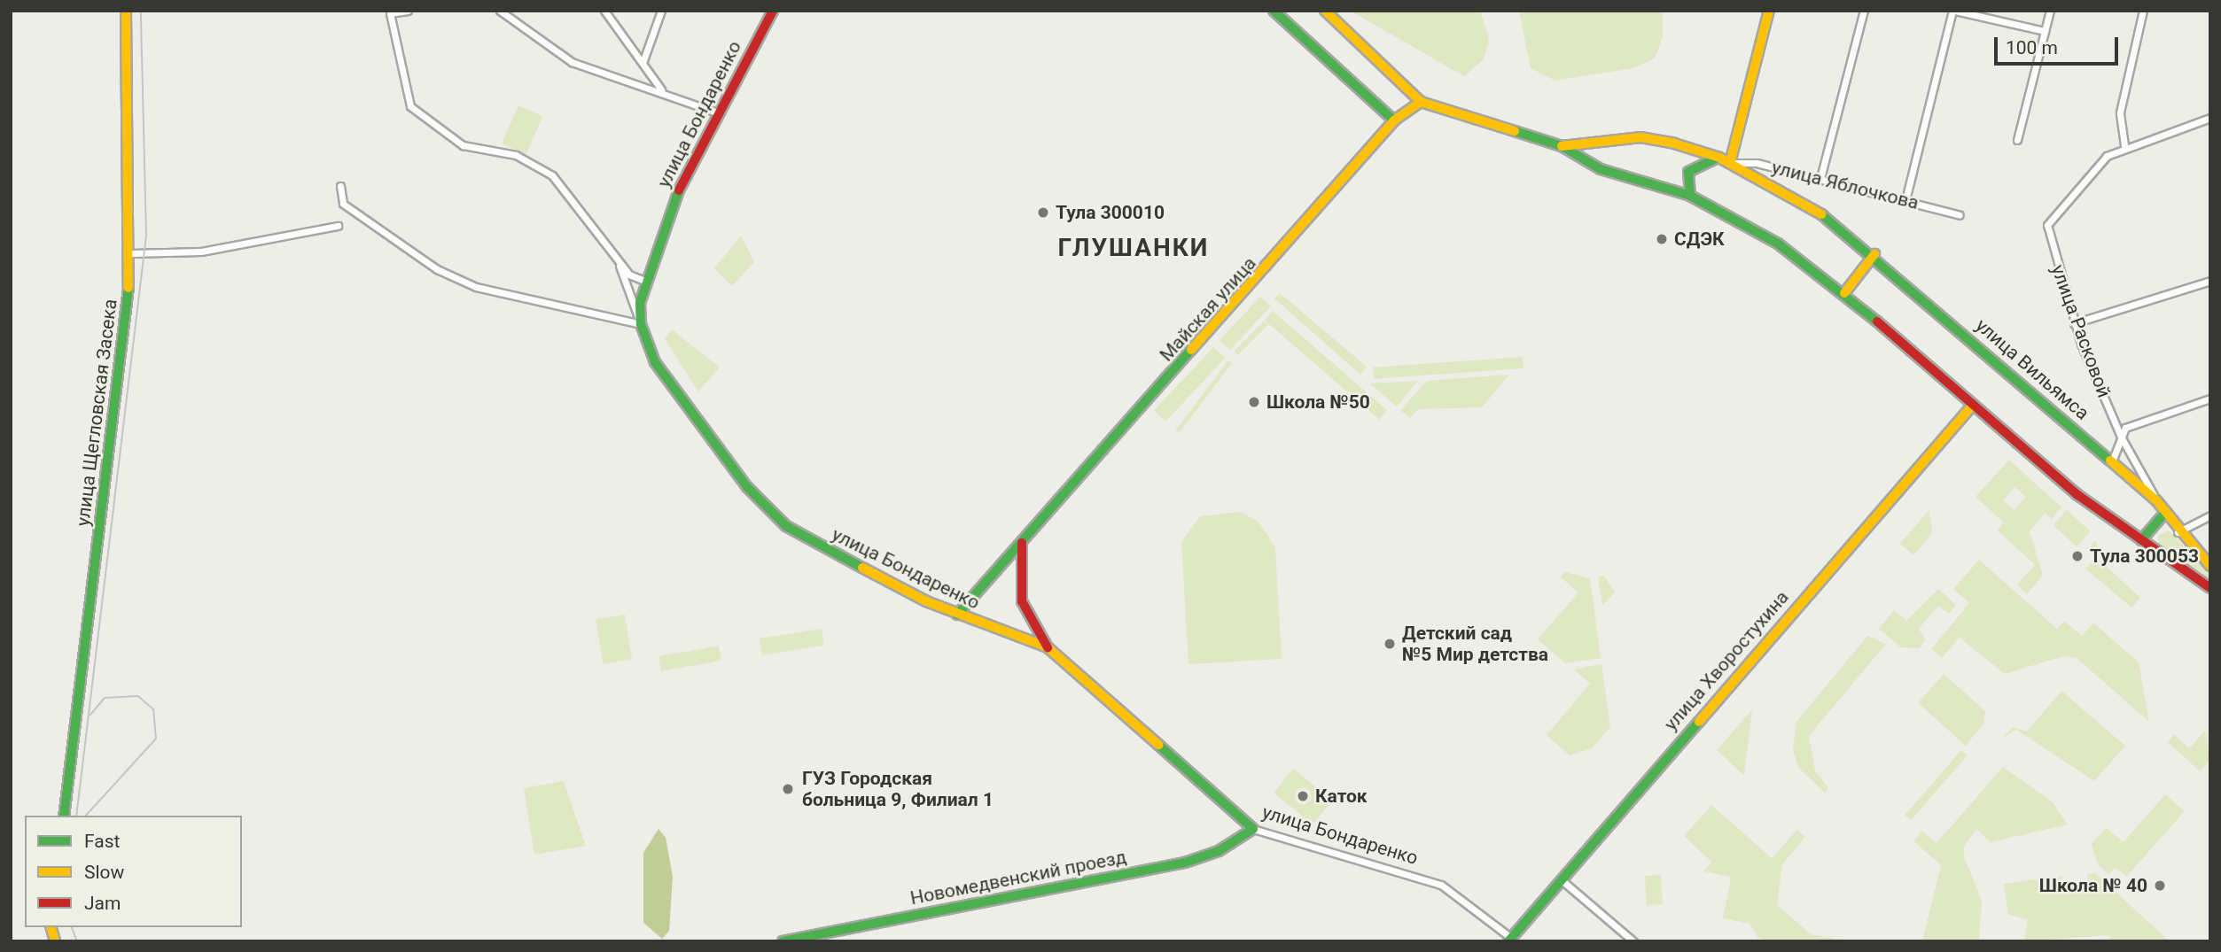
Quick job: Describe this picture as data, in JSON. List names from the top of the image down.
{
  "streets": {
    "street": [
      "улица Бондаренко",
      "улица Яблочкова",
      "Майская улица",
      "улица Расковой",
      "улица Вильямса",
      "улица Щегловская Засека",
      "улица Хворостухина",
      "Новомедвенский проезд"
    ]
  },
  "crossings": [
    ["улица Бондаренко", "Майская улица"],
    ["улица Бондаренко", "улица Хворостухина"],
    ["улица Бондаренко", "Новомедвенский проезд"],
    ["улица Яблочкова", "улица Вильямса"],
    ["Майская улица", "улица Вильямса"],
    ["улица Расковой", "улица Вильямса"],
    ["улица Вильямса", "улица Хворостухина"]
  ],
  "districts": ["ГЛУШАНКИ"],
  "places": [
    "Тула 300010",
    "СДЭК",
    "Школа №50",
    "Тула 300053",
    "Детский сад №5 Мир детства",
    "ГУЗ Городская больница 9, Филиал 1",
    "Каток",
    "Школа № 40"
  ],
  "legend": ["Fast", "Slow", "Jam"],
  "scale_bar": "100 m"
}
